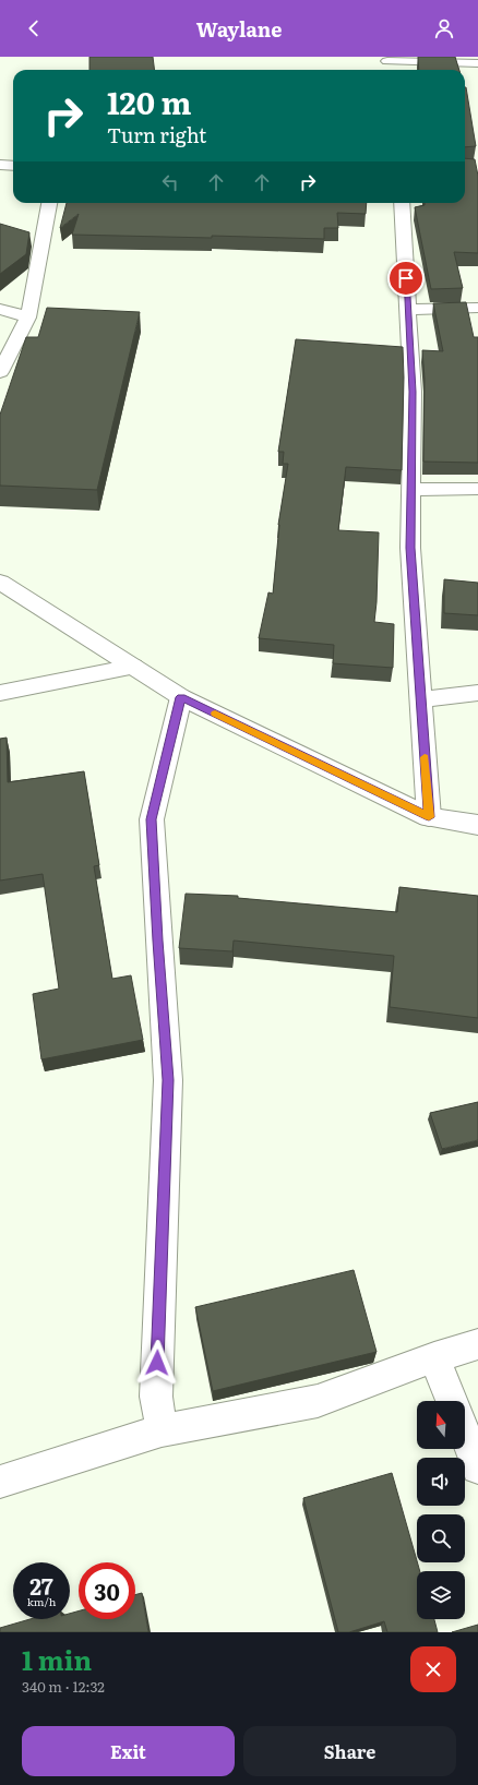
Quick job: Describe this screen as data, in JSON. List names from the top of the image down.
{
  "north": "top",
  "page": {
    "header": "Waylane",
    "turn": ["120 m", "Turn right"],
    "speed": "27 km/h",
    "limit": "30",
    "heading": ["1 min", "340 m · 12:32"],
    "buttons": ["Exit", "Share"]
  }
}
